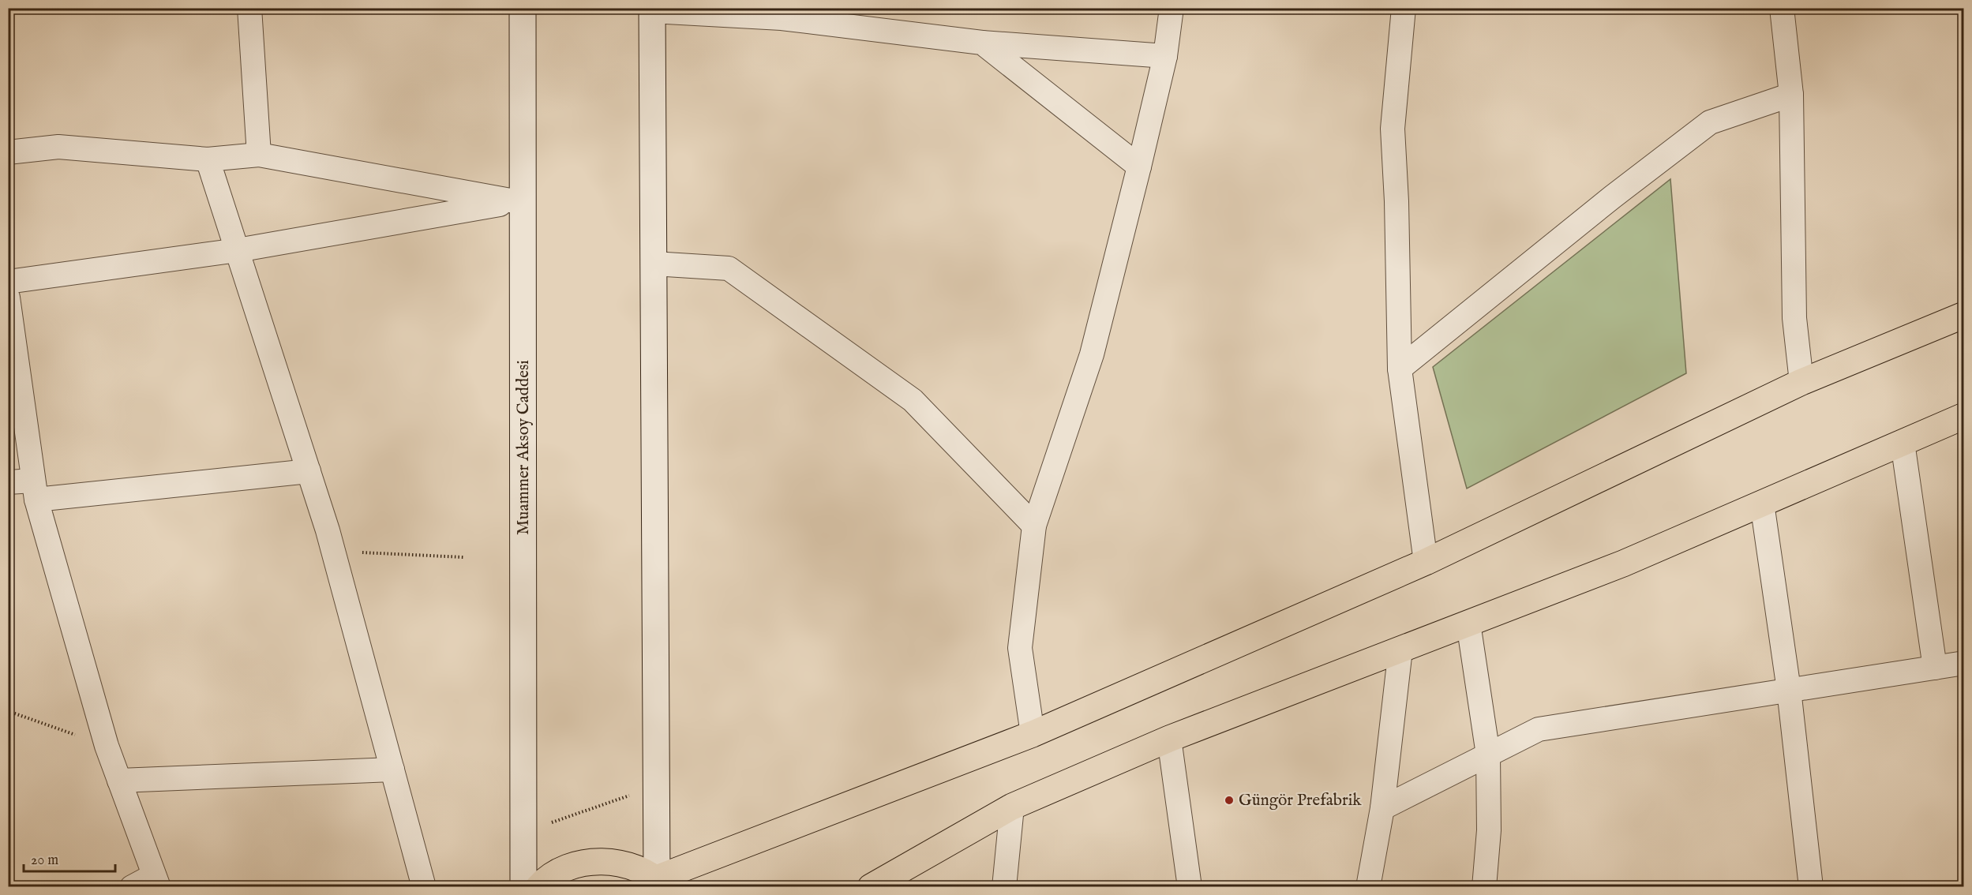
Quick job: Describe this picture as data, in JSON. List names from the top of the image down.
{
  "streets": {
    "main road": ["Muammer Aksoy Caddesi"]
  },
  "places": ["Güngör Prefabrik"],
  "scale_bar": "20 m"
}
